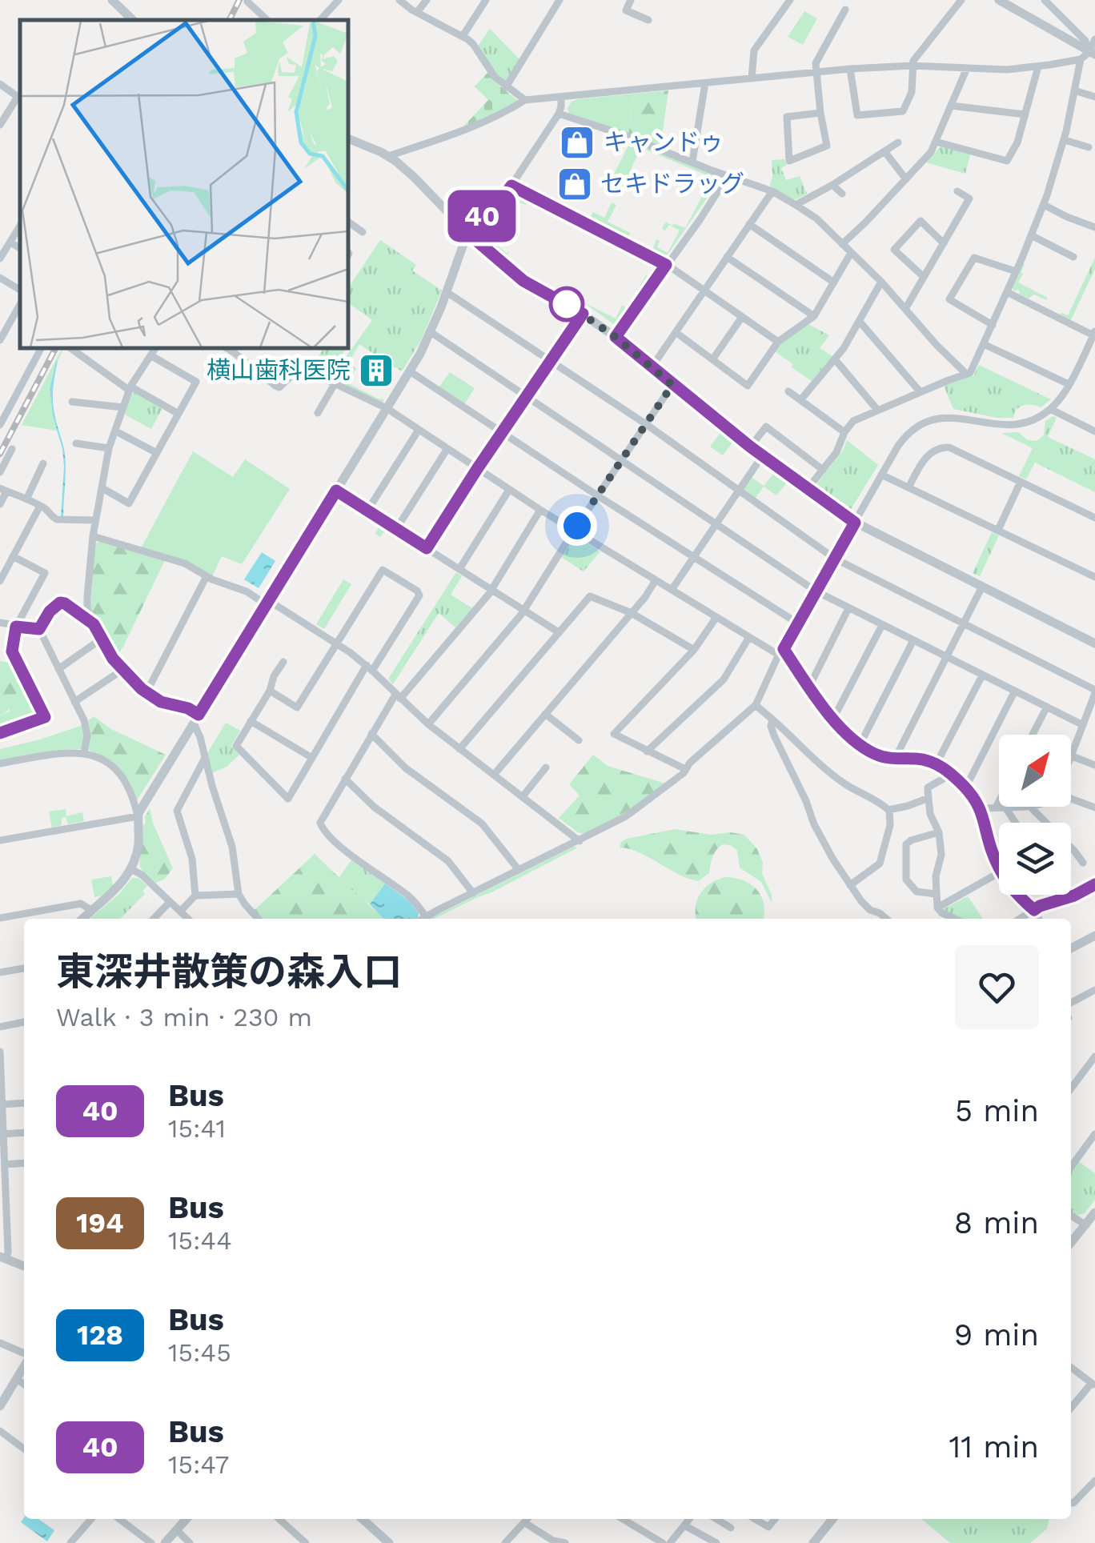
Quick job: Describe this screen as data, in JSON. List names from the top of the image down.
{
  "places": {
    "shop": ["キャンドゥ", "セキドラッグ"],
    "building": ["横山歯科医院"]
  },
  "lines": ["bus line 40"],
  "north": "top right",
  "page": {
    "on_map": "40",
    "heading": ["東深井散策の森入口", "Walk · 3 min · 230 m"],
    "list": [
      {
        "mark": "40",
        "name": "Bus",
        "note": "15:41",
        "value": "5 min"
      },
      {
        "mark": "194",
        "name": "Bus",
        "note": "15:44",
        "value": "8 min"
      },
      {
        "mark": "128",
        "name": "Bus",
        "note": "15:45",
        "value": "9 min"
      },
      {
        "mark": "40",
        "name": "Bus",
        "note": "15:47",
        "value": "11 min"
      }
    ]
  }
}
